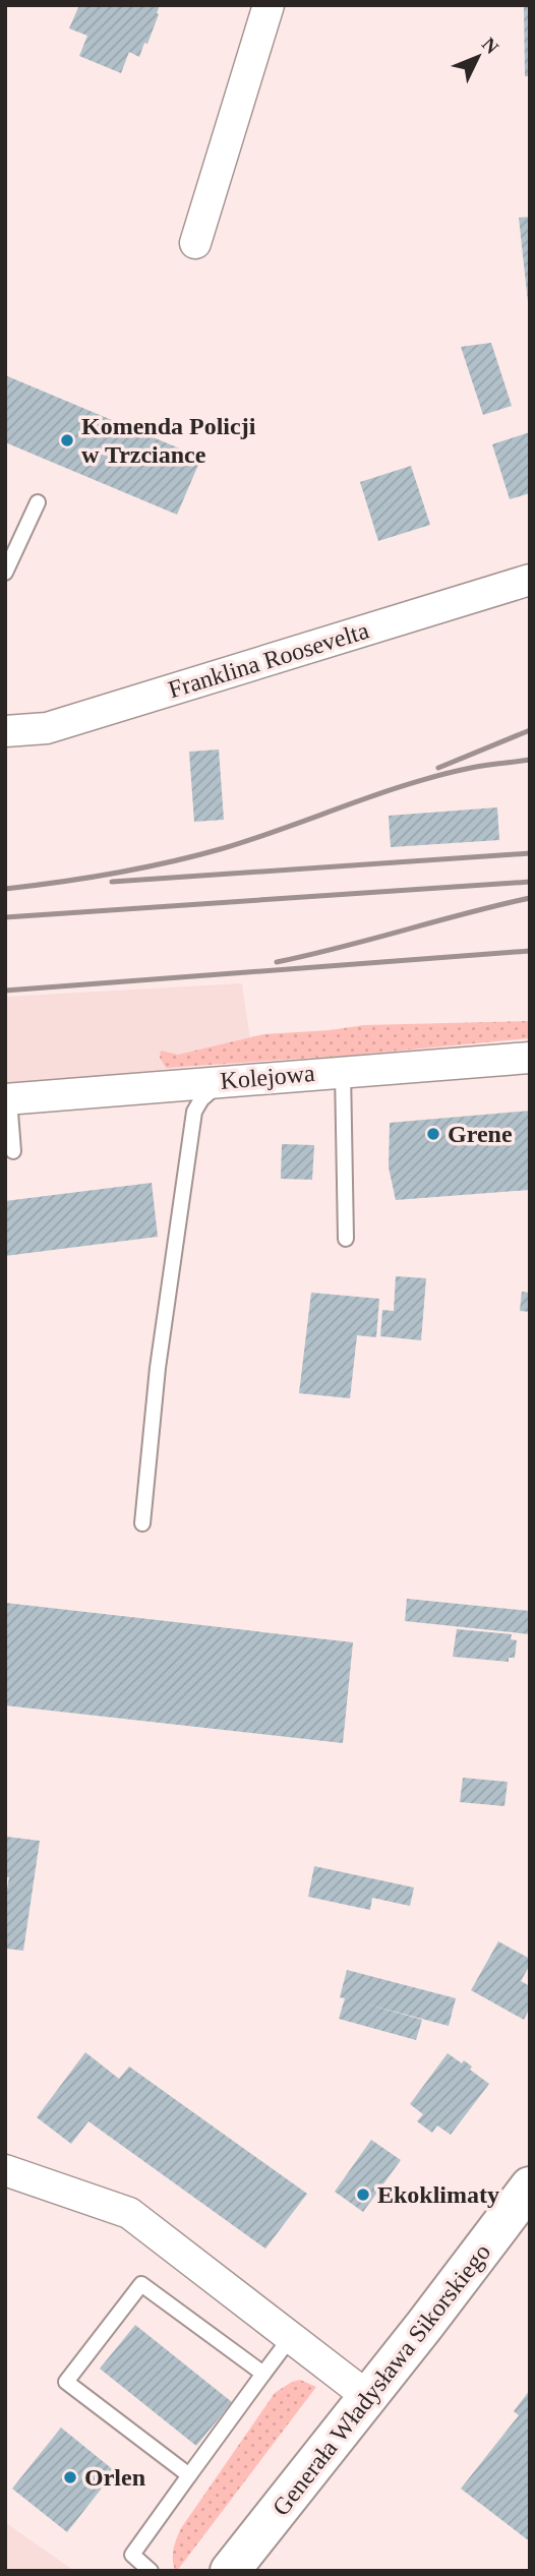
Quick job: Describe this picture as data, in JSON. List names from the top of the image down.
{
  "streets": {
    "main road": ["Generała Władysława Sikorskiego"],
    "street": ["Franklina Roosevelta", "Kolejowa"]
  },
  "places": [
    "Komenda Policji w Trzciance",
    "Grene",
    "Ekoklimaty",
    "Orlen"
  ],
  "north": "top right"
}
